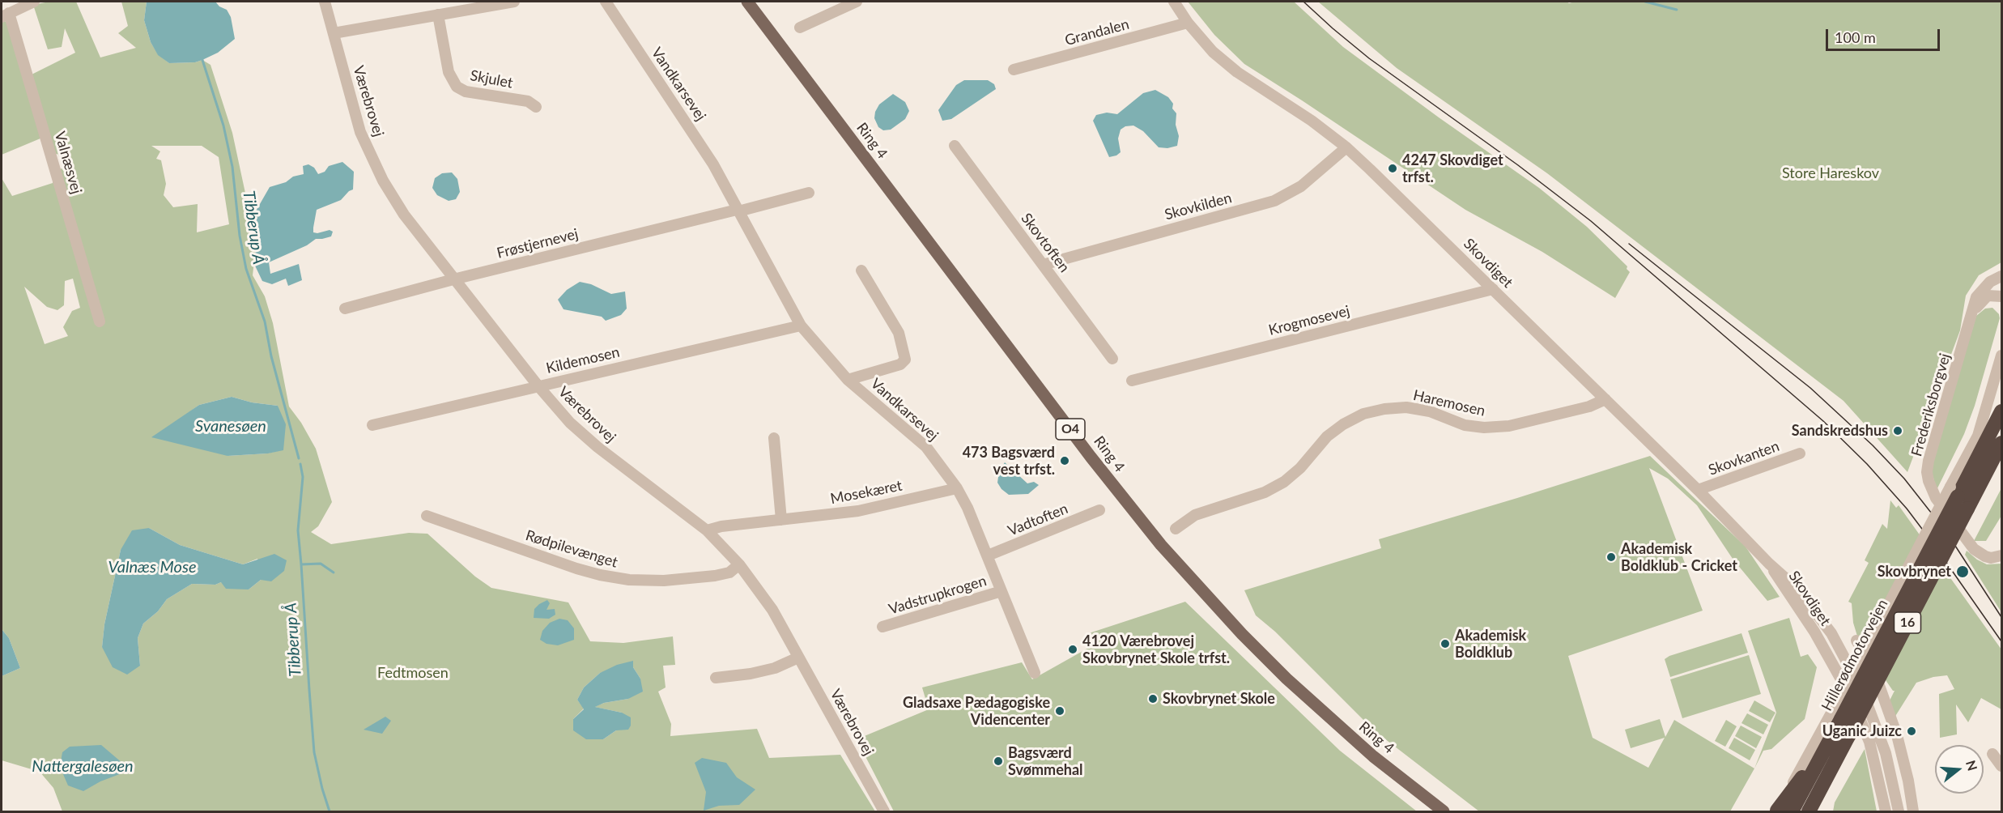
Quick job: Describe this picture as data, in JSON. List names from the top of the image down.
{
  "streets": {
    "highway": ["16", "Hillerødmotorvejen"],
    "main road": ["Ring 4", "O4"],
    "street": [
      "Grandalen",
      "Skjulet",
      "Vandkarsevej",
      "Værebrovej",
      "Valnæsvej",
      "Skovkilden",
      "Skovtoften",
      "Frøstjernevej",
      "Skovdiget",
      "Krogmosevej",
      "Kildemosen",
      "Haremosen",
      "Frederiksborgvej",
      "Skovkanten",
      "Mosekæret",
      "Vadtoften",
      "Rødpilevænget",
      "Vadstrupkrogen"
    ]
  },
  "crossings": [
    ["Grandalen", "Skovdiget"],
    ["Vandkarsevej", "Frøstjernevej"],
    ["Vandkarsevej", "Kildemosen"],
    ["Vandkarsevej", "Mosekæret"],
    ["Vandkarsevej", "Vadtoften"],
    ["Vandkarsevej", "Vadstrupkrogen"],
    ["Værebrovej", "Frøstjernevej"],
    ["Værebrovej", "Kildemosen"],
    ["Værebrovej", "Mosekæret"],
    ["Værebrovej", "Rødpilevænget"],
    ["Skovkilden", "Skovtoften"],
    ["Skovkilden", "Skovdiget"],
    ["Skovdiget", "Krogmosevej"],
    ["Skovdiget", "Haremosen"],
    ["Skovdiget", "Skovkanten"]
  ],
  "water": [
    "Tibberup Å",
    "Svanesøen",
    "Valnæs Mose",
    "Nattergalesøen"
  ],
  "parks": ["Store Hareskov", "Fedtmosen"],
  "places": [
    "4247 Skovdiget trfst.",
    "Sandskredshus",
    "473 Bagsværd vest trfst.",
    "Akademisk Boldklub - Cricket",
    "Skovbrynet",
    "Akademisk Boldklub",
    "4120 Værebrovej Skovbrynet Skole trfst.",
    "Skovbrynet Skole",
    "Gladsaxe Pædagogiske Videncenter",
    "Uganic Juizc",
    "Bagsværd Svømmehal"
  ],
  "scale_bar": "100 m",
  "north": "right"
}
